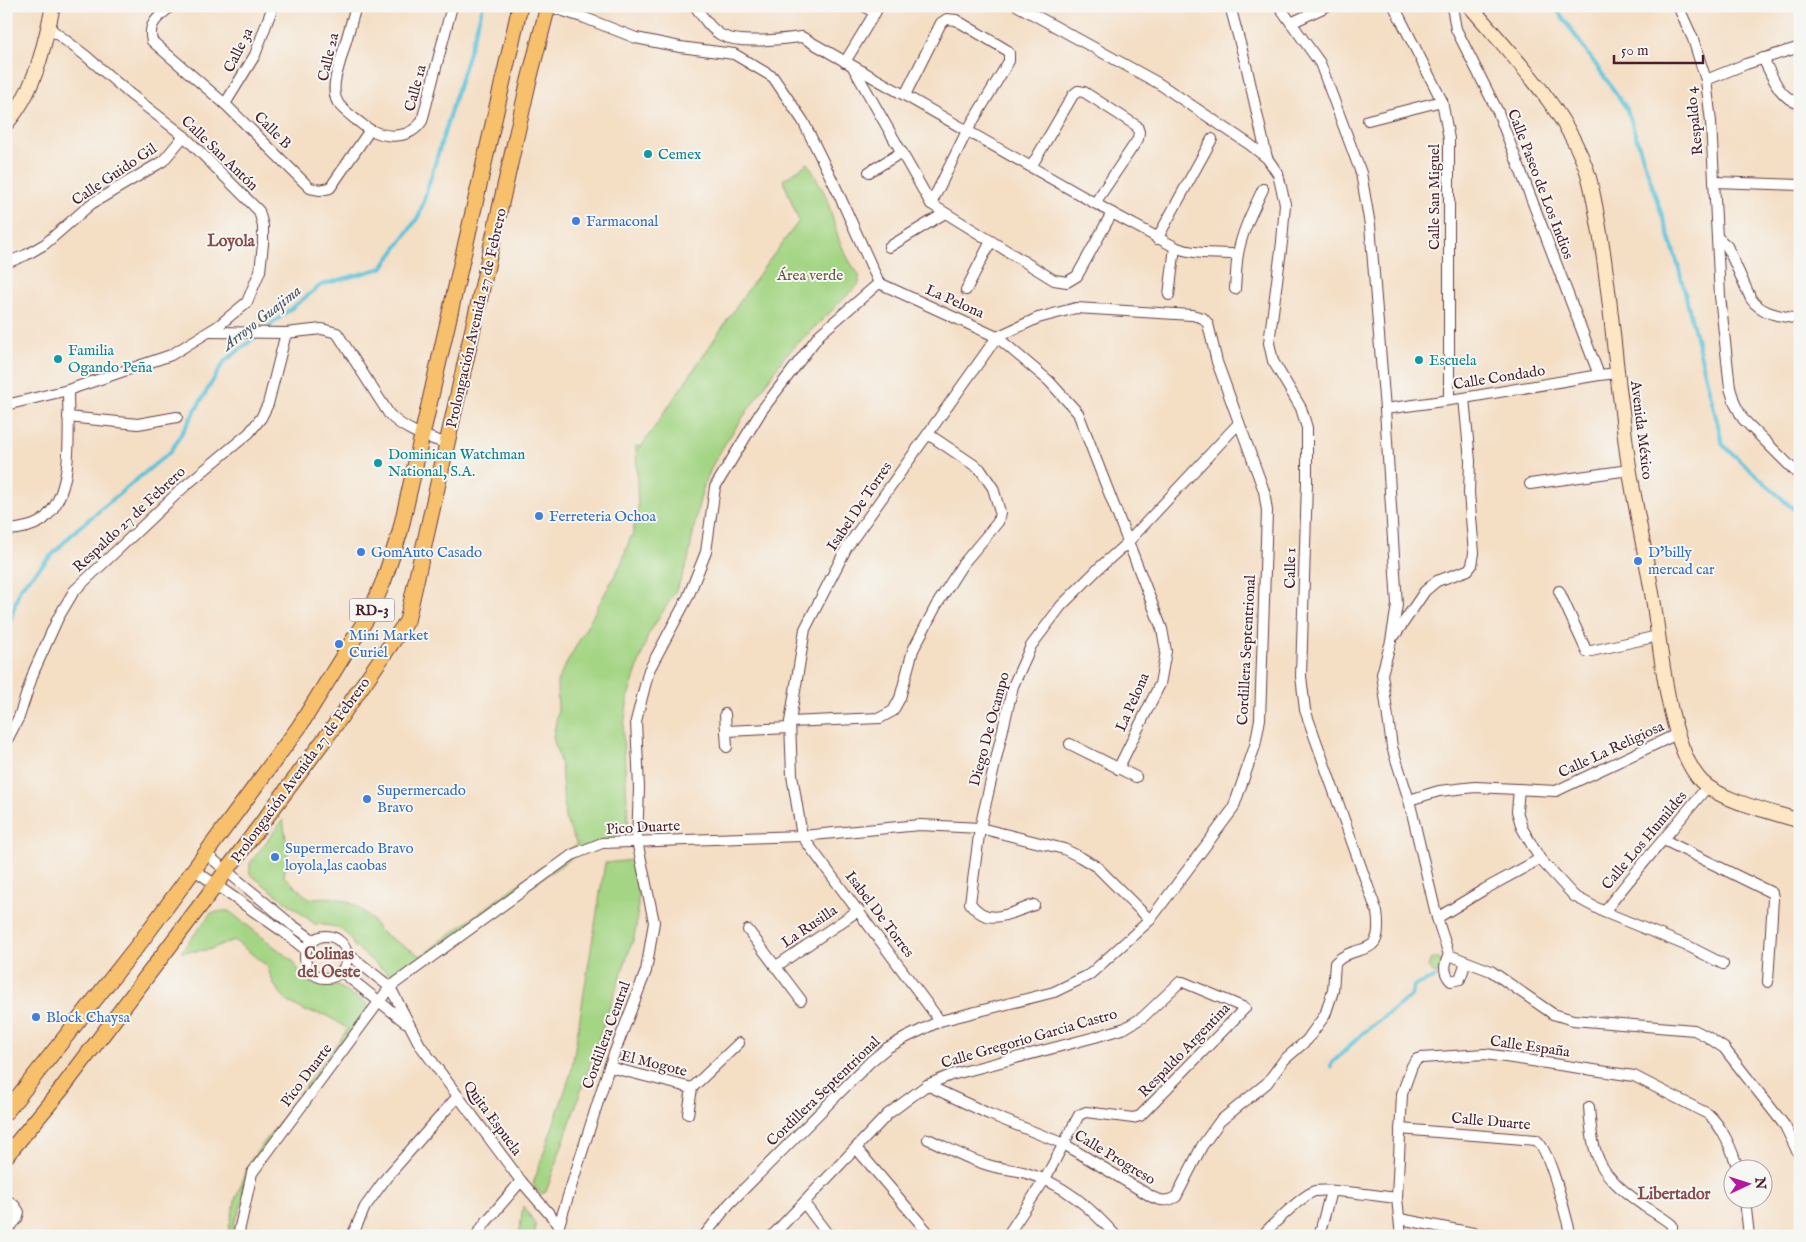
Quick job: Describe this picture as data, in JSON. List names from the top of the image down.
{
  "streets": {
    "main road": ["Prolongación Avenida 27 de Febrero", "RD-3"],
    "street": [
      "Calle 3a",
      "Calle 2a",
      "Calle 1a",
      "Respaldo 4",
      "Calle B",
      "Calle San Antón",
      "Calle Guido Gil",
      "Calle Paseo de Los Indios",
      "Calle San Miguel",
      "La Pelona",
      "Calle Condado",
      "Avenida México",
      "Isabel De Torres",
      "Respaldo 27 de Febrero",
      "Calle 1",
      "Cordillera Septentrional",
      "Diego De Ocampo",
      "Calle La Religiosa",
      "Pico Duarte",
      "Calle Los Humildes",
      "La Rusilla",
      "Cordillera Central",
      "Calle Gregorio Garcia Castro",
      "Calle España",
      "Respaldo Argentina",
      "El Mogote",
      "Quita Espuela",
      "Calle Duarte",
      "Calle Progreso"
    ]
  },
  "crossings": [
    ["Calle 3a", "Calle B"],
    ["Calle 2a", "Calle 1a"],
    ["Calle 2a", "Calle B"],
    ["Calle 1a", "Calle B"],
    ["Calle San Antón", "Calle Guido Gil"],
    ["Calle Paseo de Los Indios", "Calle Condado"],
    ["Calle San Miguel", "Calle Condado"],
    ["La Pelona", "Isabel De Torres"],
    ["La Pelona", "Diego De Ocampo"],
    ["La Pelona", "Cordillera Central"],
    ["Calle Condado", "Avenida México"],
    ["Avenida México", "Calle La Religiosa"],
    ["Avenida México", "Calle Los Humildes"],
    ["Isabel De Torres", "Cordillera Septentrional"],
    ["Isabel De Torres", "Pico Duarte"],
    ["Isabel De Torres", "La Rusilla"],
    ["Calle 1", "Calle Progreso"],
    ["Cordillera Septentrional", "Diego De Ocampo"],
    ["Cordillera Septentrional", "Pico Duarte"],
    ["Diego De Ocampo", "Pico Duarte"],
    ["Pico Duarte", "Cordillera Central"],
    ["Cordillera Central", "El Mogote"],
    ["Cordillera Central", "Quita Espuela"],
    ["Calle Gregorio Garcia Castro", "Respaldo Argentina"],
    ["Calle Gregorio Garcia Castro", "Calle Progreso"],
    ["Calle España", "Calle Duarte"],
    ["Respaldo Argentina", "Calle Progreso"]
  ],
  "districts": ["Loyola", "Colinas del Oeste", "Libertador"],
  "water": ["Arroyo Guajima"],
  "parks": ["Área verde"],
  "places": [
    "Cemex",
    "Farmaconal",
    "Familia Ogando Peña",
    "Escuela",
    "Dominican Watchman National, S.A.",
    "Ferreteria Ochoa",
    "GomAuto Casado",
    "D’billy mercad car",
    "Mini Market Curiel",
    "Supermercado Bravo",
    "Supermercado Bravo loyola,las caobas",
    "Block Chaysa"
  ],
  "scale_bar": "50 m",
  "north": "right"
}
